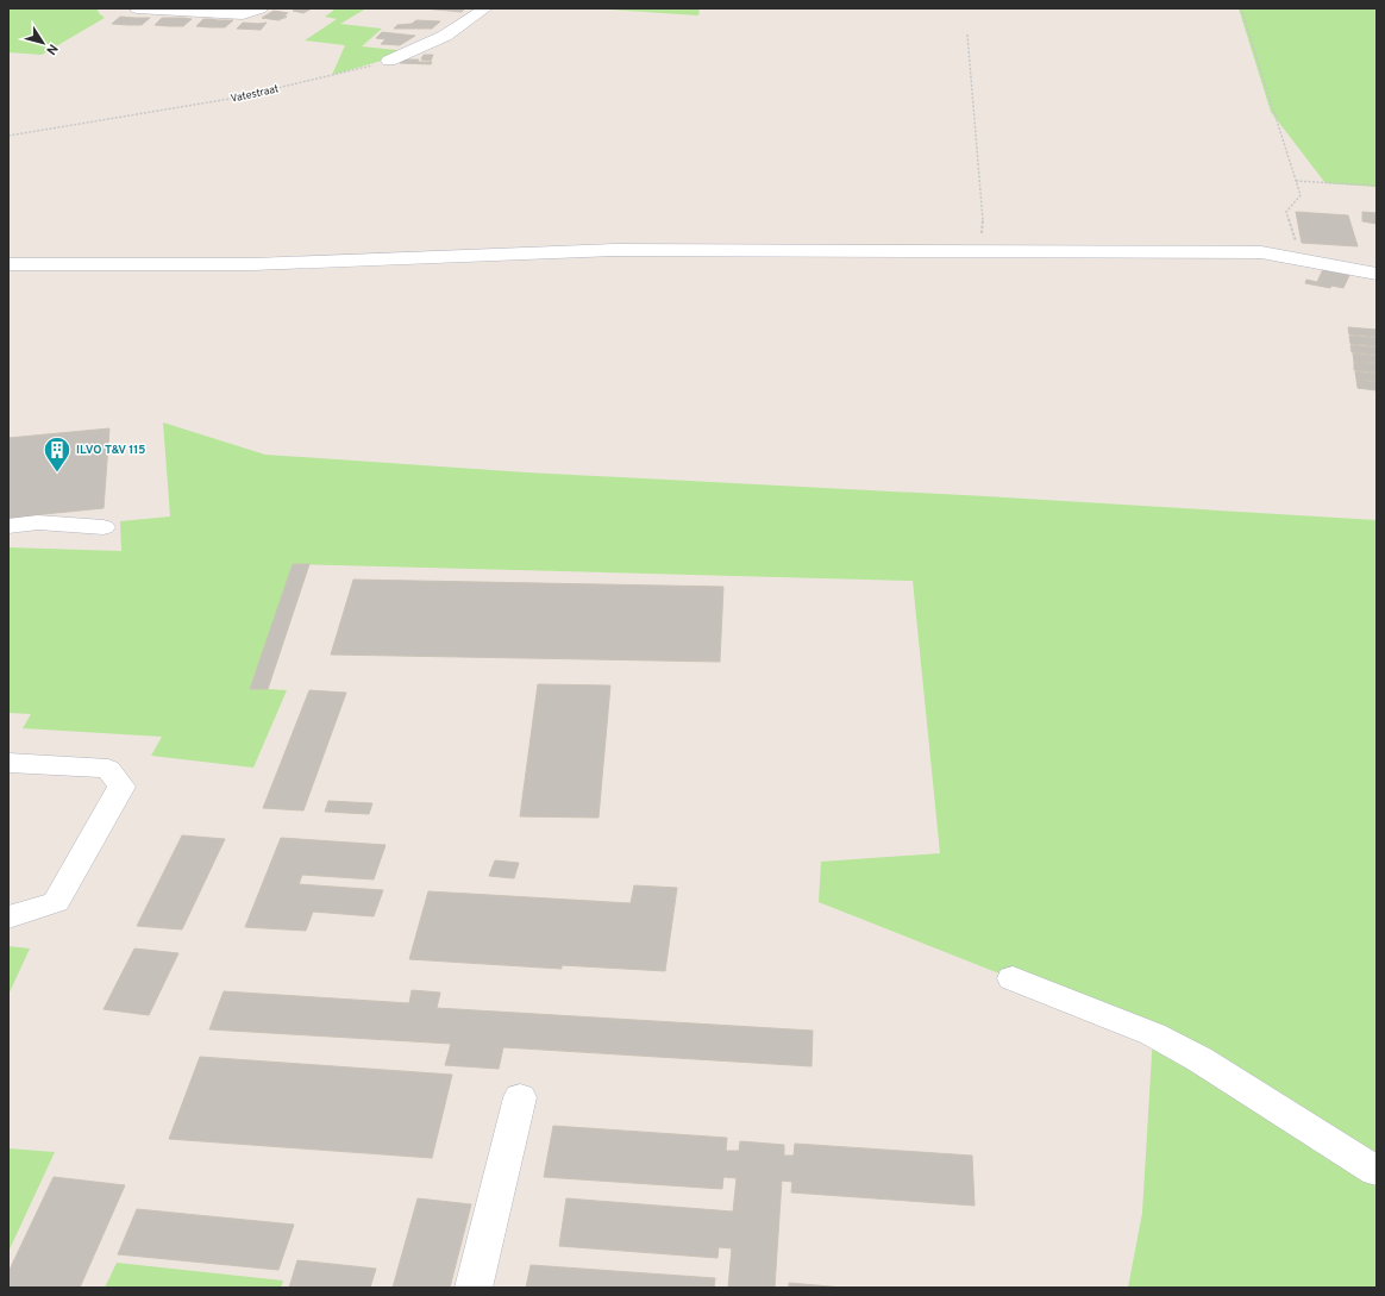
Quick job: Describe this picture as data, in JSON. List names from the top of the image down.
{
  "streets": {
    "path": ["Vatestraat"]
  },
  "places": {
    "building": ["ILVO T&V 115"]
  },
  "north": "bottom right"
}
